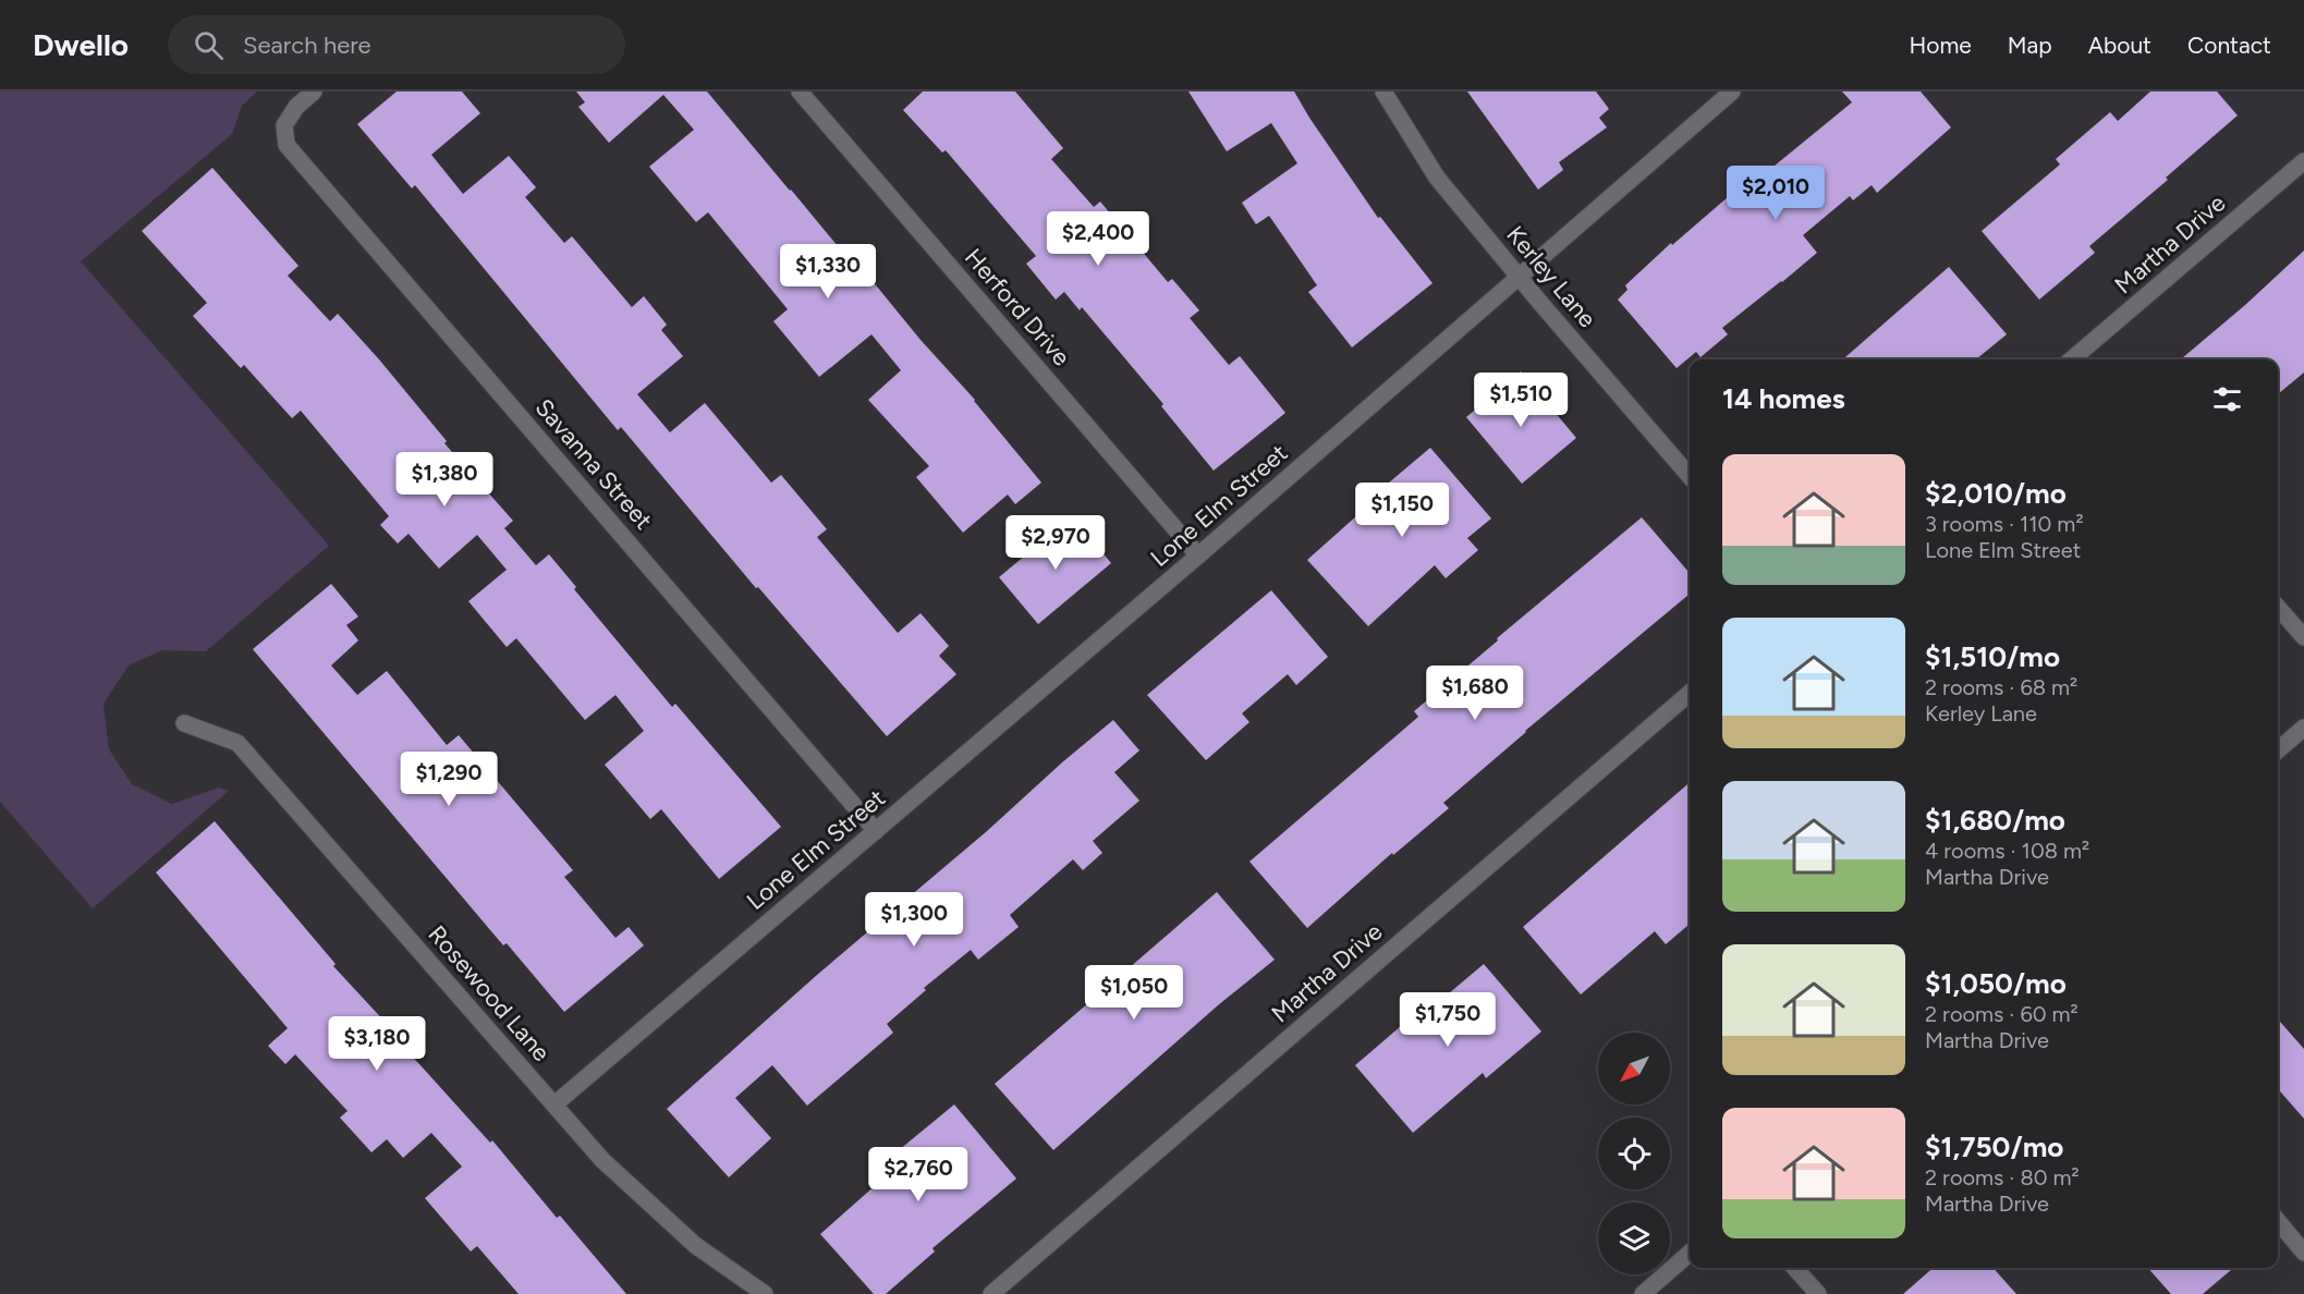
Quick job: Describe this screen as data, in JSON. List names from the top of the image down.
{
  "streets": {
    "street": [
      "Martha Drive",
      "Kerley Lane",
      "Herford Drive",
      "Savanna Street",
      "Lone Elm Street",
      "Rosewood Lane"
    ]
  },
  "crossings": [
    ["Kerley Lane", "Lone Elm Street"],
    ["Herford Drive", "Lone Elm Street"],
    ["Savanna Street", "Lone Elm Street"],
    ["Lone Elm Street", "Rosewood Lane"]
  ],
  "north": "bottom left",
  "page": {
    "header": "Dwello",
    "search": "Search here",
    "nav": [
      "Home",
      "Map",
      "About",
      "Contact"
    ],
    "price": [
      "$2,010",
      "$2,400",
      "$1,330",
      "$1,510",
      "$1,380",
      "$1,150",
      "$2,970",
      "$1,680",
      "$1,290",
      "$1,300",
      "$1,050",
      "$1,750",
      "$3,180",
      "$2,760"
    ],
    "heading": "14 homes",
    "list": [
      {
        "name": "$2,010/mo",
        "note": "3 rooms · 110 m² · Lone Elm Street"
      },
      {
        "name": "$1,510/mo",
        "note": "2 rooms · 68 m² · Kerley Lane"
      },
      {
        "name": "$1,680/mo",
        "note": "4 rooms · 108 m² · Martha Drive"
      },
      {
        "name": "$1,050/mo",
        "note": "2 rooms · 60 m² · Martha Drive"
      },
      {
        "name": "$1,750/mo",
        "note": "2 rooms · 80 m² · Martha Drive"
      }
    ]
  }
}
